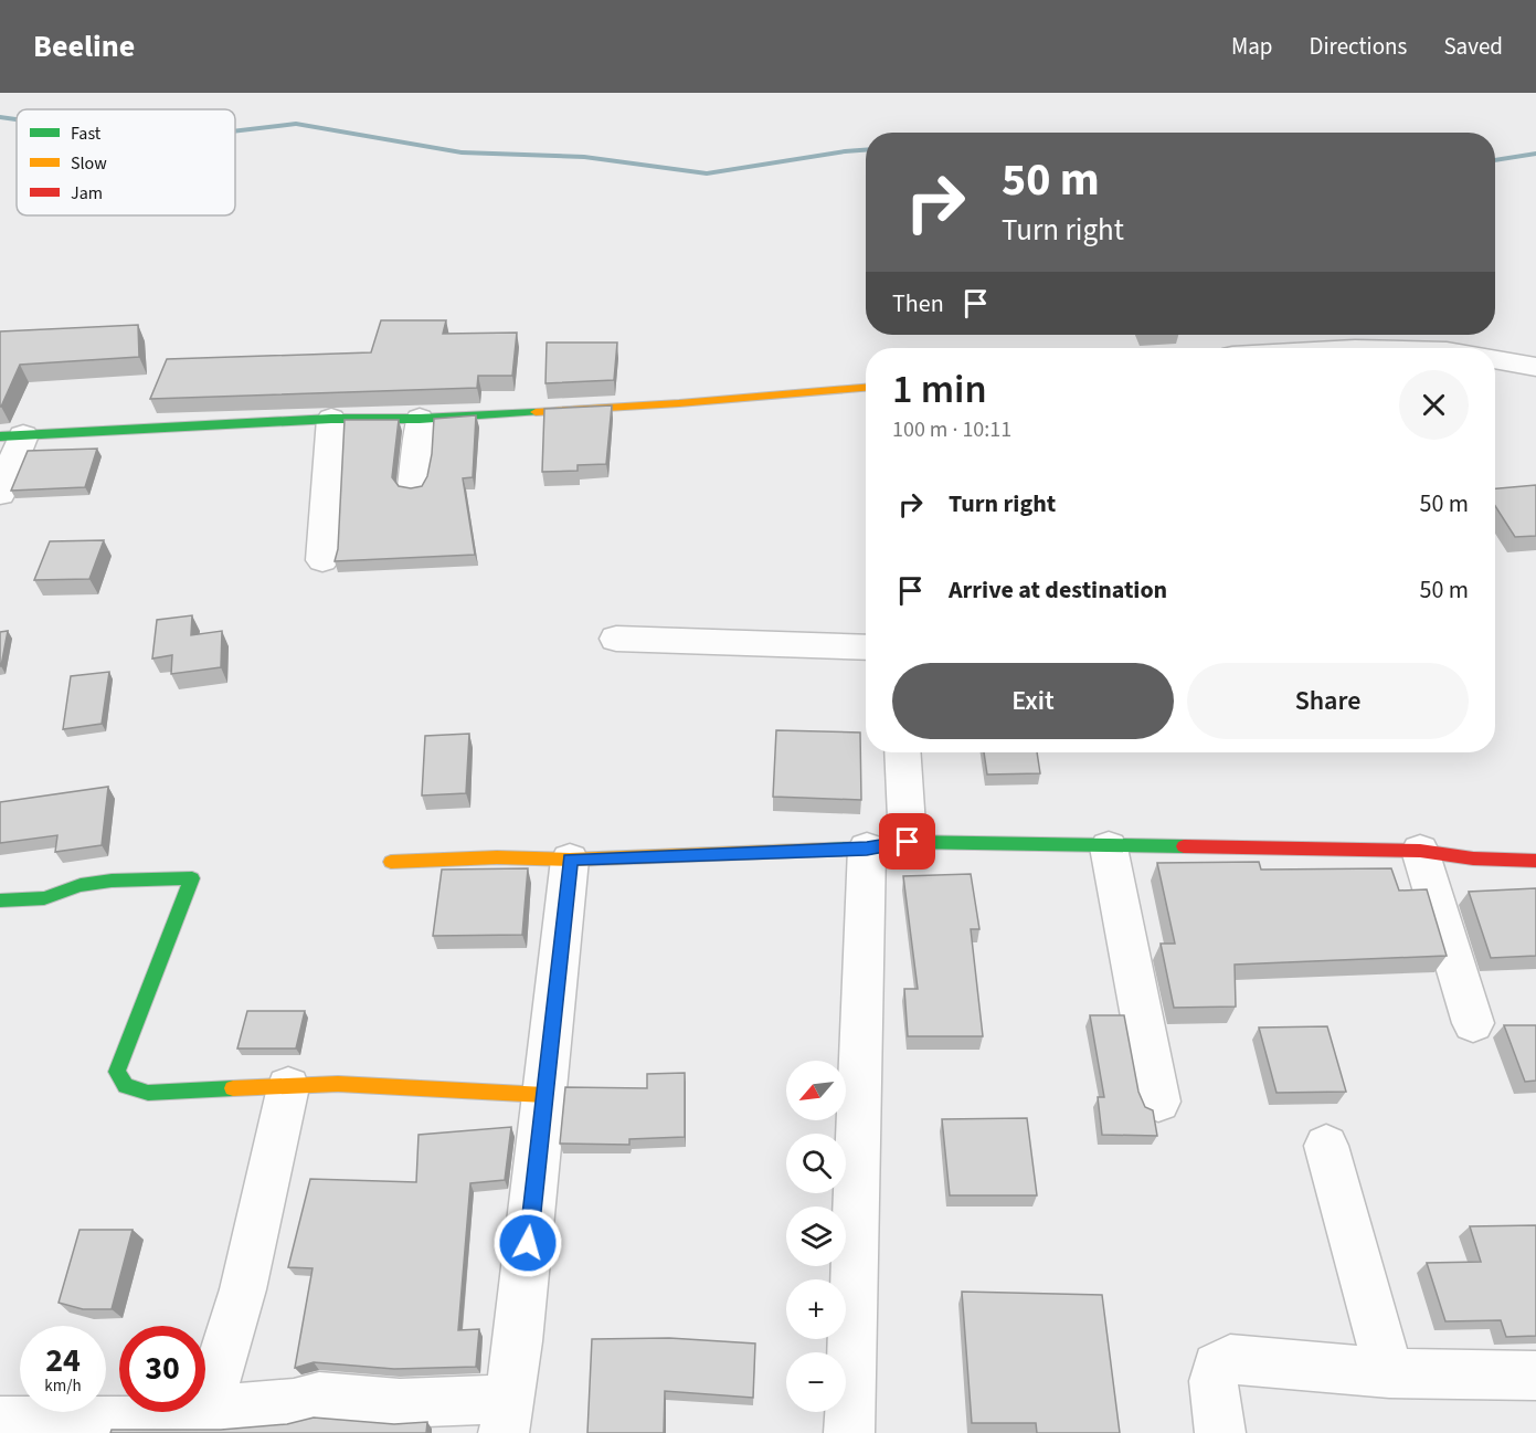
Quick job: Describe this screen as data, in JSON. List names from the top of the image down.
{
  "legend": ["Fast", "Slow", "Jam"],
  "north": "bottom left",
  "page": {
    "header": "Beeline",
    "nav": ["Map", "Directions", "Saved"],
    "turn": ["50 m", "Turn right"],
    "then": "Then",
    "heading": ["1 min", "100 m · 10:11"],
    "list": [
      {
        "name": "Turn right",
        "value": "50 m"
      },
      {
        "name": "Arrive at destination",
        "value": "50 m"
      }
    ],
    "buttons": ["Exit", "Share"],
    "map_buttons": ["+", "−"],
    "speed": "24 km/h",
    "limit": "30"
  }
}
